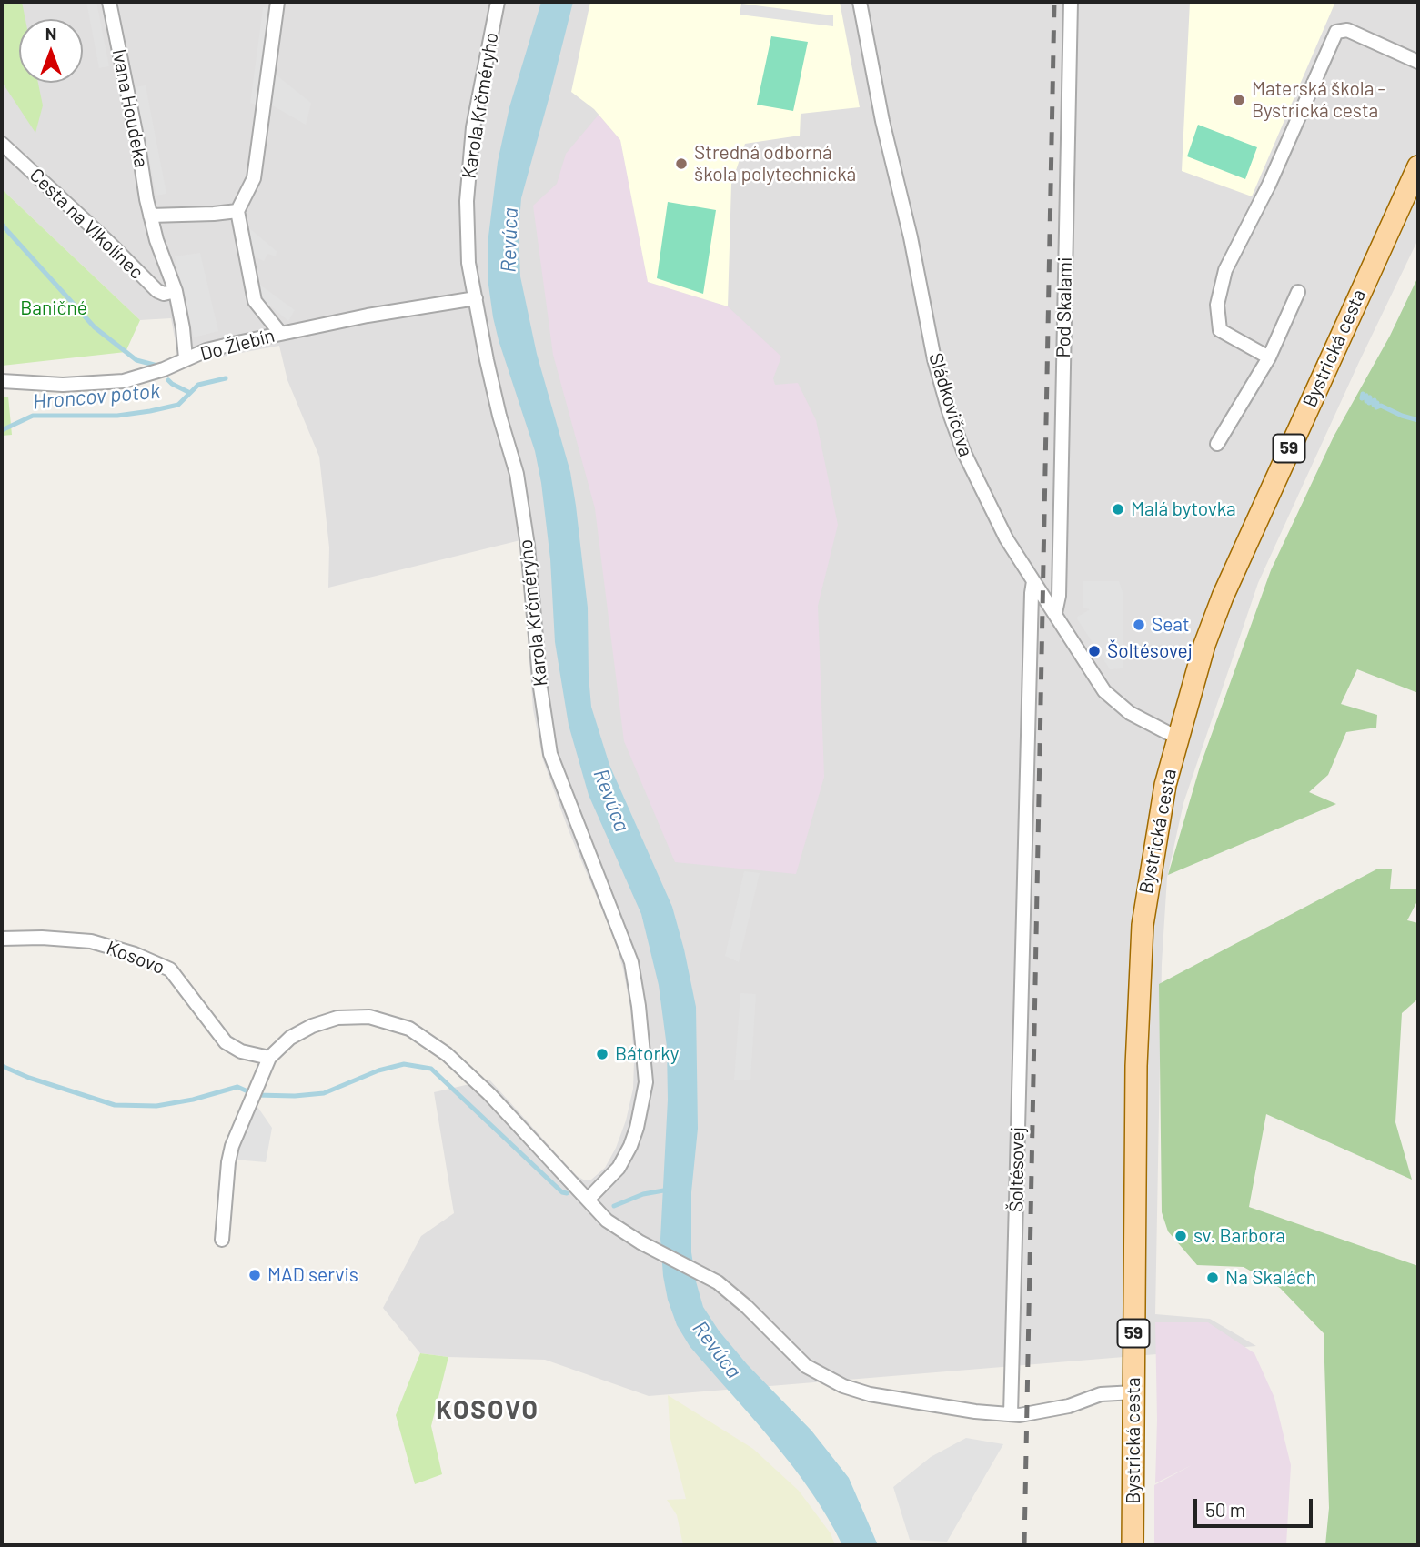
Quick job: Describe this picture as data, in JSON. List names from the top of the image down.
{
  "streets": {
    "main road": ["Bystrická cesta", "59"],
    "street": [
      "Karola Krčméryho",
      "Ivana Houdeka",
      "Cesta na Vlkolínec",
      "Pod Skalami",
      "Do Žlebín",
      "Sládkovičova",
      "Kosovo",
      "Šoltésovej"
    ]
  },
  "crossings": [
    ["Karola Krčméryho", "Do Žlebín"],
    ["Ivana Houdeka", "Cesta na Vlkolínec"],
    ["Ivana Houdeka", "Do Žlebín"],
    ["Pod Skalami", "Sládkovičova"],
    ["Bystrická cesta", "Sládkovičova"],
    ["Sládkovičova", "Šoltésovej"]
  ],
  "districts": ["KOSOVO"],
  "water": ["Revúca", "Hroncov potok"],
  "parks": ["Baničné"],
  "places": [
    "Materská škola - Bystrická cesta",
    "Stredná odborná škola polytechnická",
    "Malá bytovka",
    "Seat",
    "Šoltésovej",
    "Bátorky",
    "sv. Barbora",
    "MAD servis",
    "Na Skalách"
  ],
  "scale_bar": "50 m",
  "north": "top"
}
